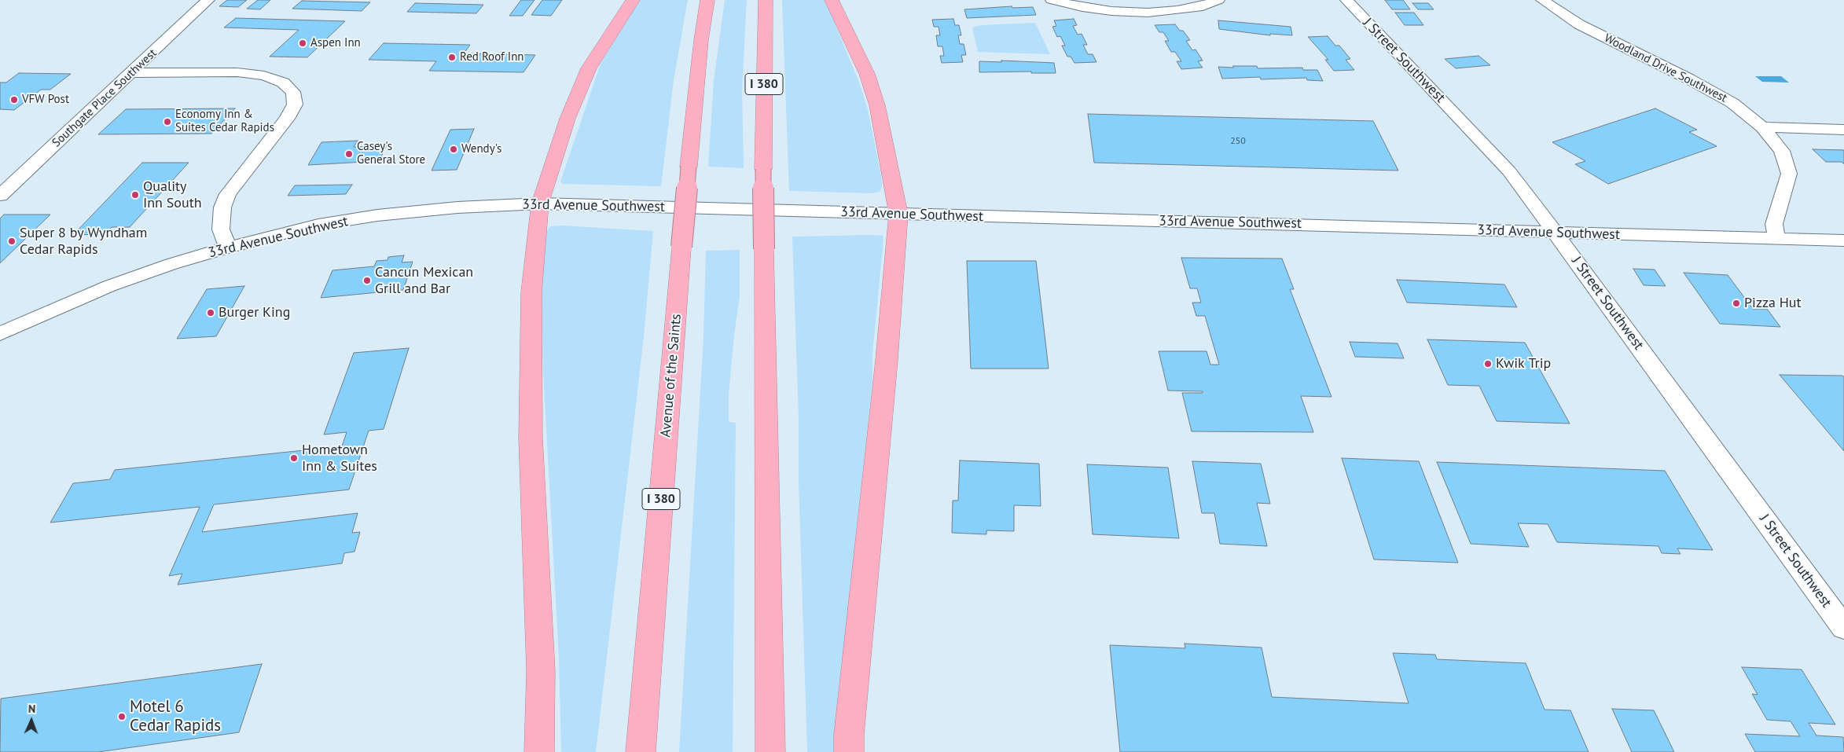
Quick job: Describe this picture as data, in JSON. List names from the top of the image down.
{
  "streets": {
    "highway": ["I 380", "Avenue of the Saints"],
    "street": [
      "J Street Southwest",
      "Woodland Drive Southwest",
      "Southgate Place Southwest",
      "33rd Avenue Southwest"
    ]
  },
  "crossings": [
    ["J Street Southwest", "33rd Avenue Southwest"],
    ["Woodland Drive Southwest", "33rd Avenue Southwest"]
  ],
  "places": [
    "Aspen Inn",
    "Red Roof Inn",
    "VFW Post",
    "Economy Inn & Suites Cedar Rapids",
    "Wendy's",
    "Casey's General Store",
    "Quality Inn South",
    "Super 8 by Wyndham Cedar Rapids",
    "Cancun Mexican Grill and Bar",
    "Pizza Hut",
    "Burger King",
    "Kwik Trip",
    "Hometown Inn & Suites",
    "Motel 6 Cedar Rapids"
  ],
  "house_numbers": ["250"],
  "north": "top"
}
